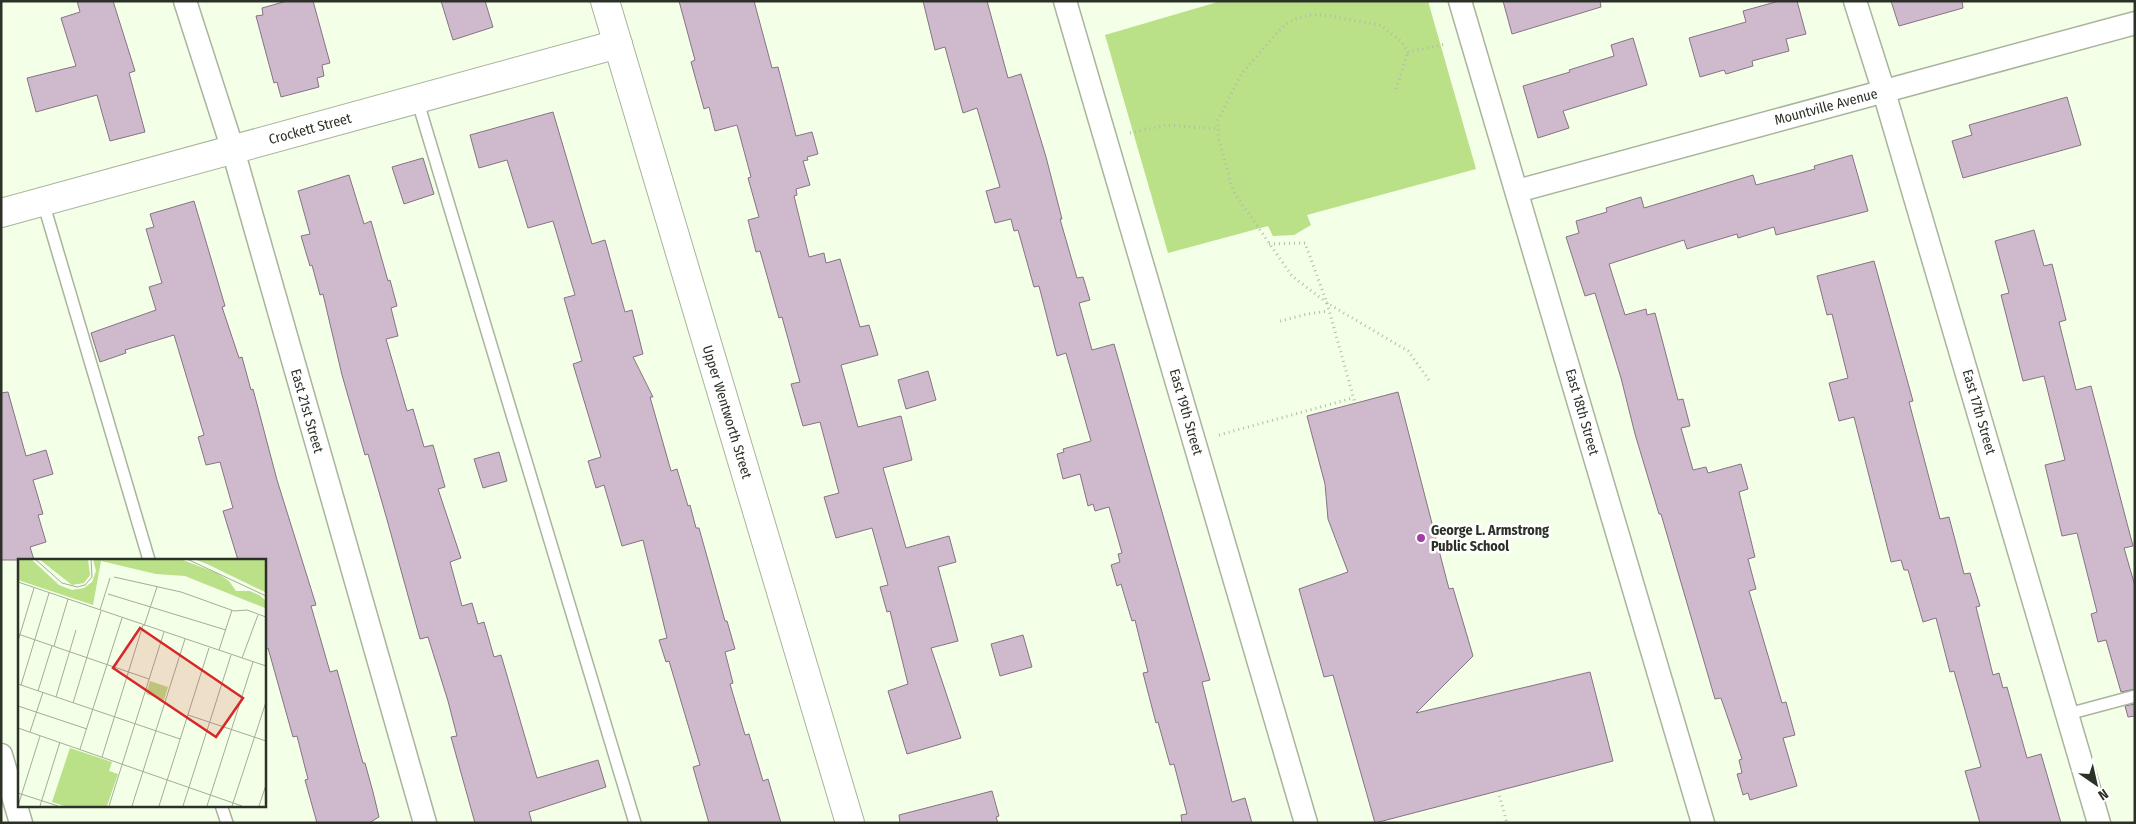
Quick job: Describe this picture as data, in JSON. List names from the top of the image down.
{
  "streets": {
    "main road": ["Crockett Street", "Upper Wentworth Street"],
    "street": [
      "Mountville Avenue",
      "East 21st Street",
      "East 19th Street",
      "East 18th Street",
      "East 17th Street"
    ]
  },
  "crossings": [
    ["Mountville Avenue", "East 18th Street"],
    ["Mountville Avenue", "East 17th Street"],
    ["Crockett Street", "East 21st Street"],
    ["Crockett Street", "Upper Wentworth Street"]
  ],
  "places": ["George L. Armstrong Public School"],
  "north": "bottom right"
}
